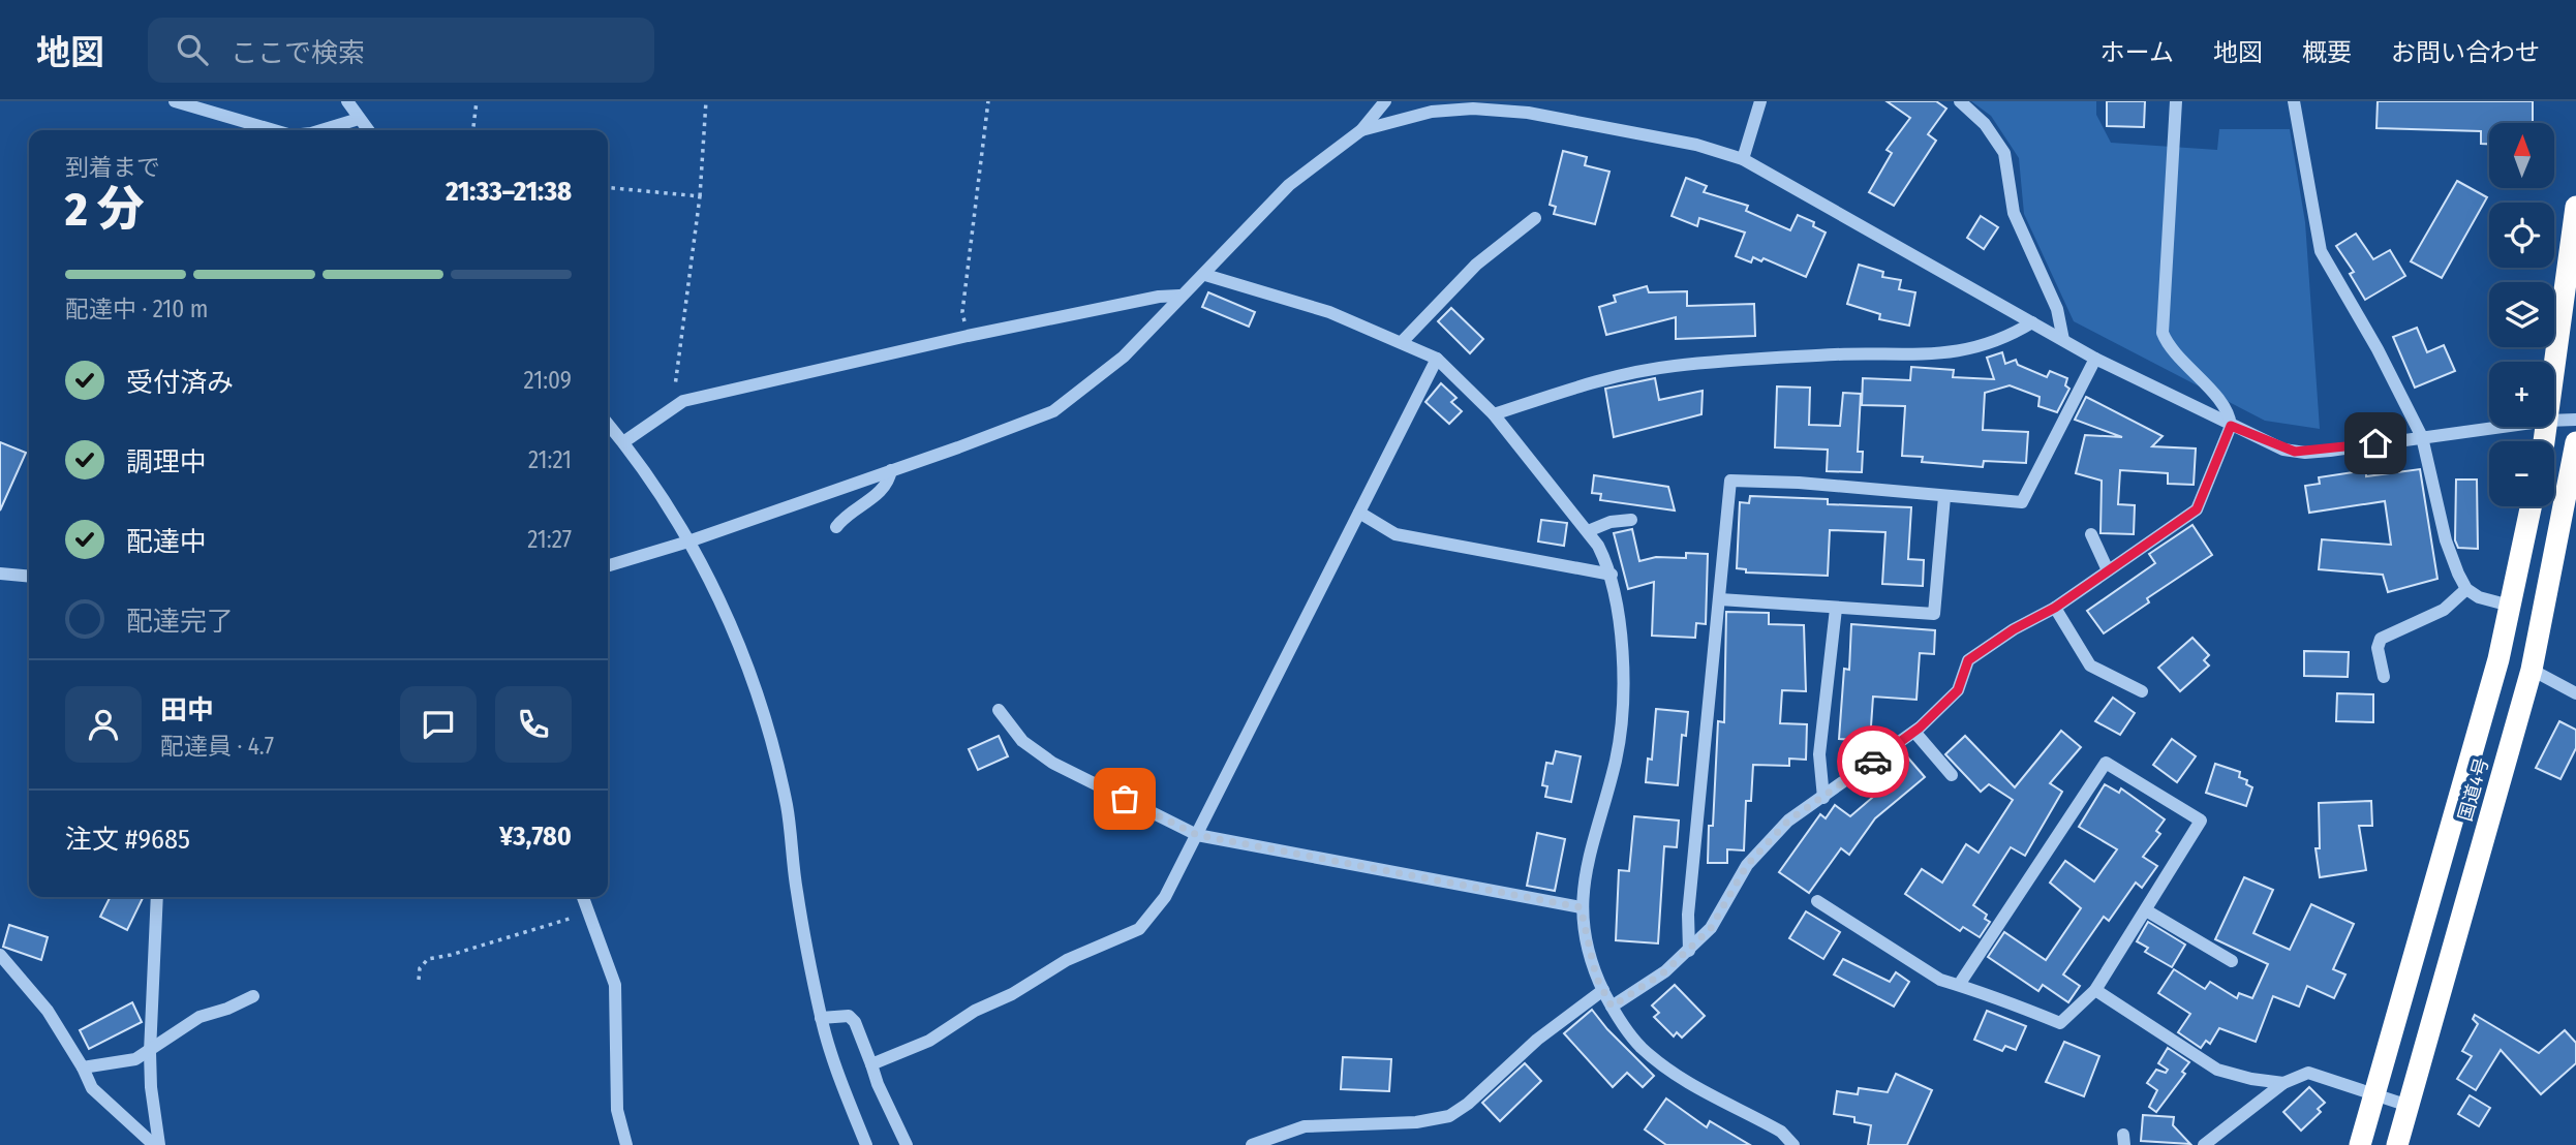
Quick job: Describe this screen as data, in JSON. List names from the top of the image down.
{
  "streets": {
    "highway": ["国道4号"]
  },
  "north": "top",
  "page": {
    "header": "地図",
    "search": "ここで検索",
    "nav": [
      "ホーム",
      "地図",
      "概要",
      "お問い合わせ"
    ],
    "map_buttons": ["+", "−"],
    "heading": ["2 分", "到着まで", "21:33–21:38"],
    "panel": [
      "田中",
      "配達員 · 4.7",
      "注文 #9685",
      "¥3,780"
    ],
    "bar": "配達中 · 210 m",
    "list": [
      ["受付済み", "21:09"],
      ["調理中", "21:21"],
      ["配達中", "21:27"],
      "配達完了"
    ]
  }
}
